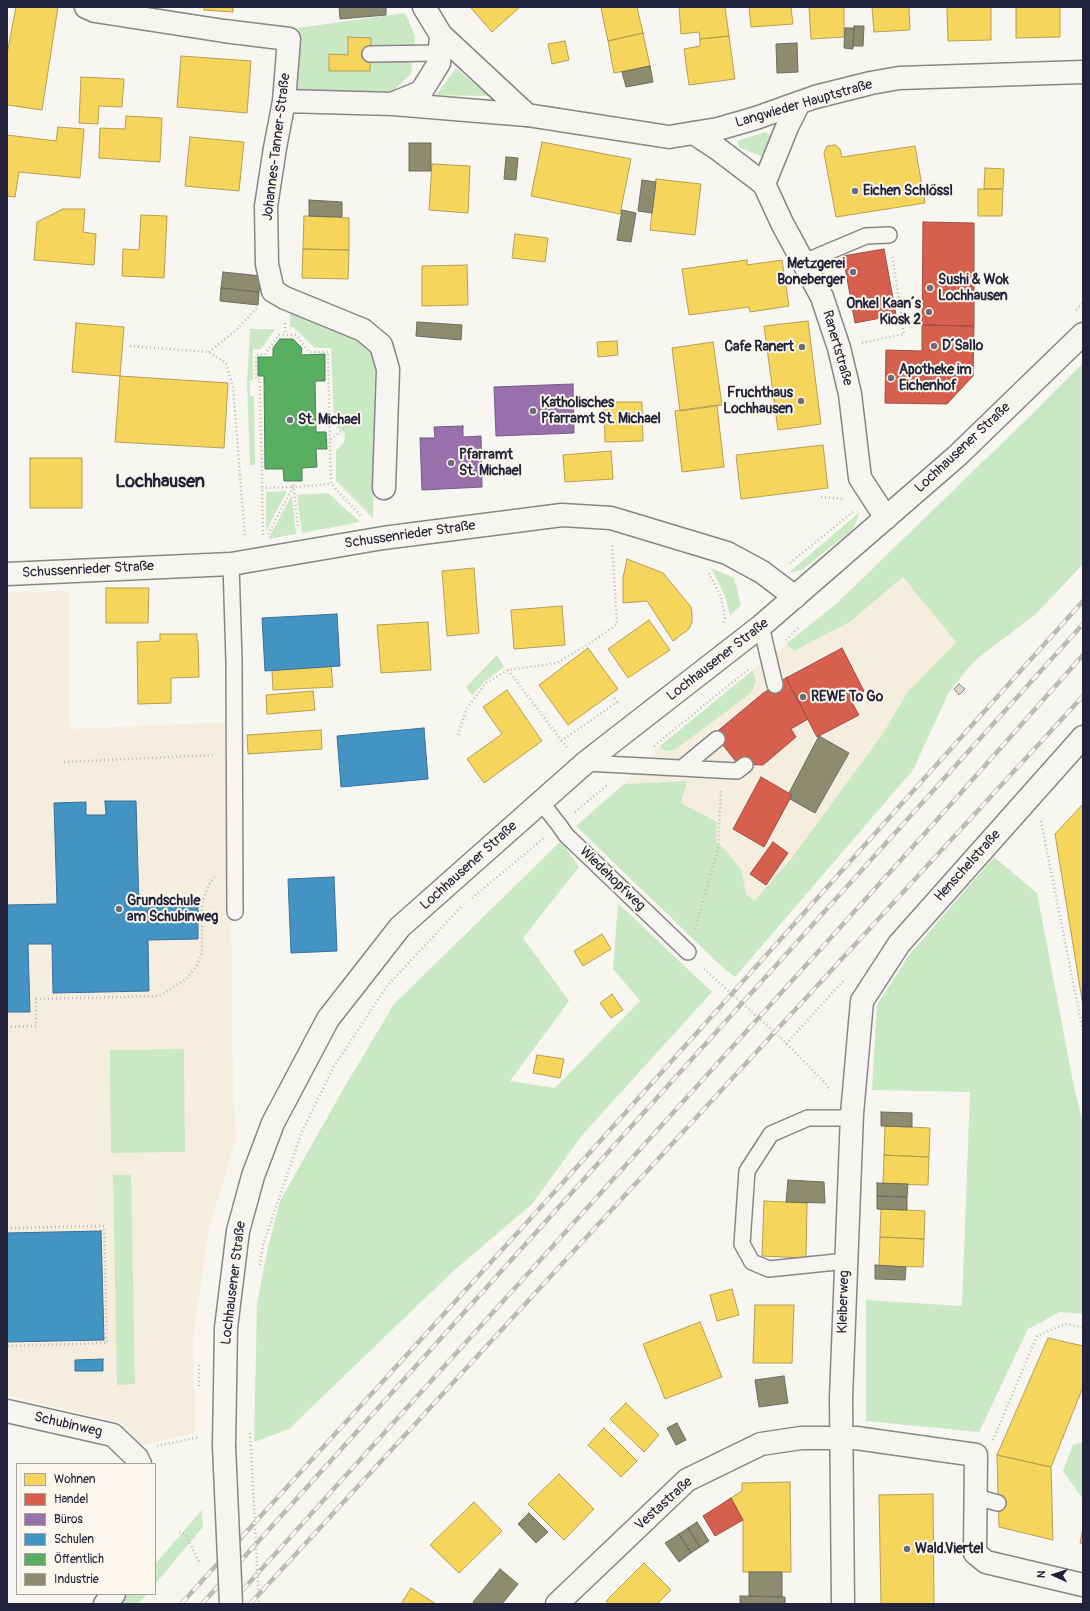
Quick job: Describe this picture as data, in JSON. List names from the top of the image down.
{
  "streets": {
    "street": [
      "Langwieder Hauptstraße",
      "Johannes-Tanner-Straße",
      "Ranertstraße",
      "Lochhausener Straße",
      "Schussenrieder Straße",
      "Henschelstraße",
      "Kleiberweg",
      "Schubinweg",
      "Vestastraße"
    ],
    "lane": ["Wiedehopfweg"]
  },
  "crossings": [
    ["Langwieder Hauptstraße", "Johannes-Tanner-Straße"],
    ["Langwieder Hauptstraße", "Ranertstraße"],
    ["Ranertstraße", "Lochhausener Straße"],
    ["Lochhausener Straße", "Schussenrieder Straße"],
    ["Lochhausener Straße", "Wiedehopfweg"],
    ["Henschelstraße", "Kleiberweg"],
    ["Kleiberweg", "Vestastraße"]
  ],
  "districts": ["Lochhausen"],
  "places": [
    "Eichen Schlössl",
    "Metzgerei Boneberger",
    "Sushi & Wok Lochhausen",
    "Onkel Kaan´s Kiosk 2",
    "D´Sallo",
    "Cafe Ranert",
    "Apotheke im Eichenhof",
    "Fruchthaus Lochhausen",
    "Katholisches Pfarramt St. Michael",
    "St. Michael",
    "Pfarramt St. Michael",
    "REWE To Go",
    "Grundschule am Schubinweg",
    "Wald.Viertel"
  ],
  "legend": [
    "Wohnen",
    "Handel",
    "Büros",
    "Schulen",
    "Öffentlich",
    "Industrie"
  ],
  "north": "left"
}
